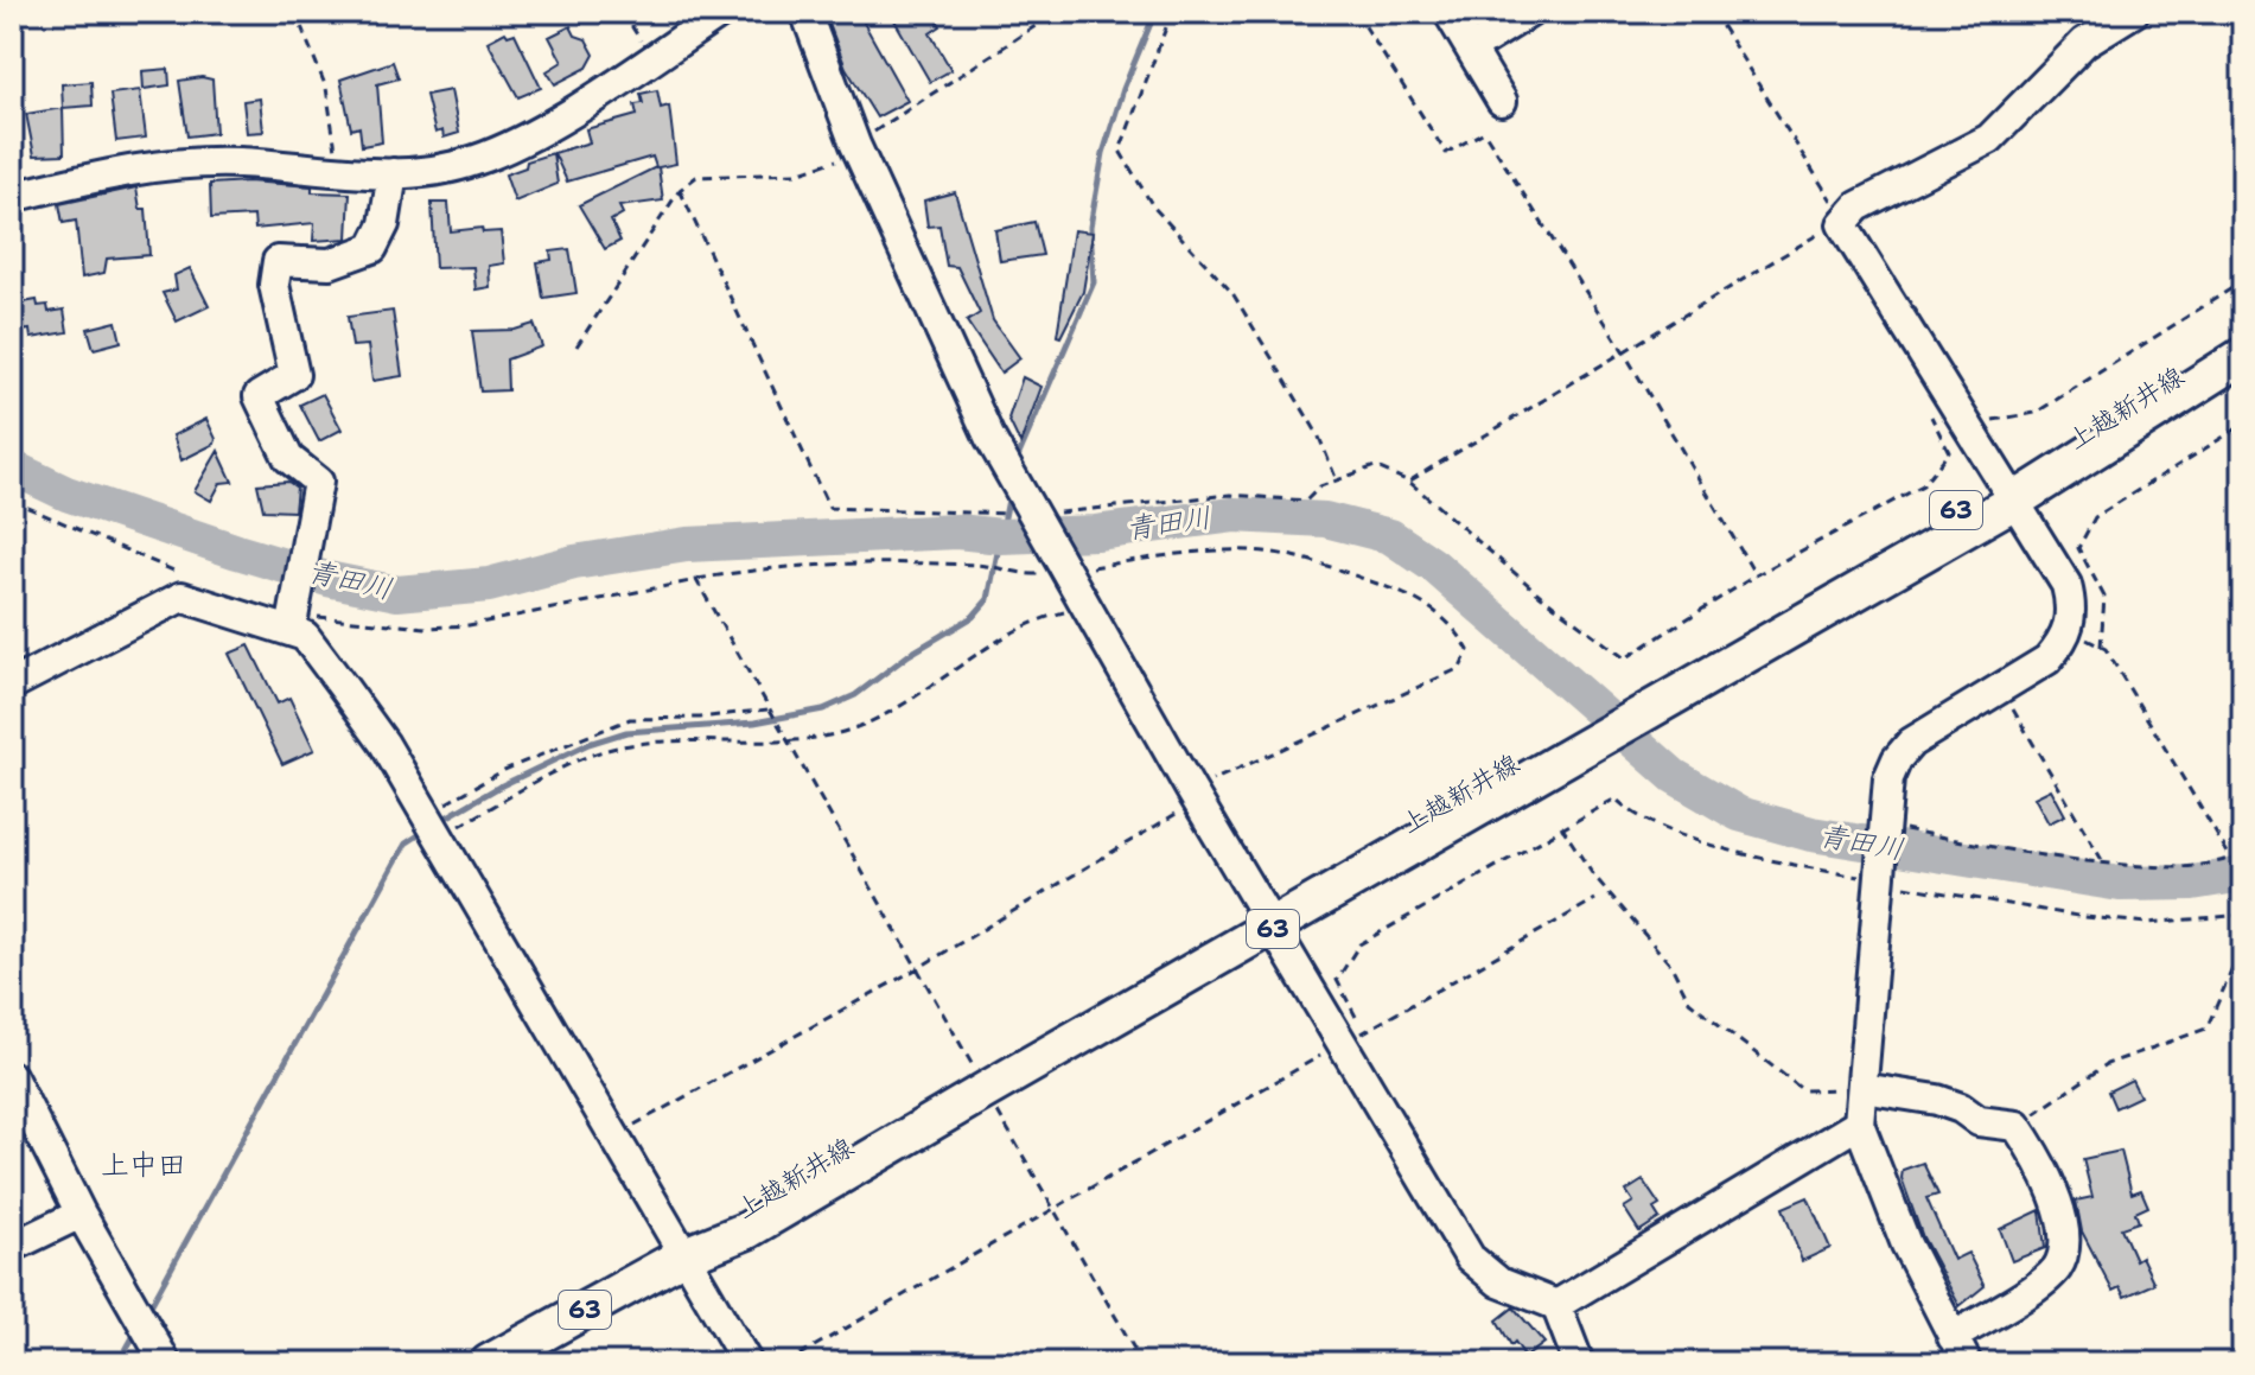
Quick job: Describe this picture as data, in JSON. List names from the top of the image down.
{
  "streets": {
    "main road": ["上越新井線", "63"]
  },
  "districts": ["上中田"],
  "water": ["青田川"]
}
